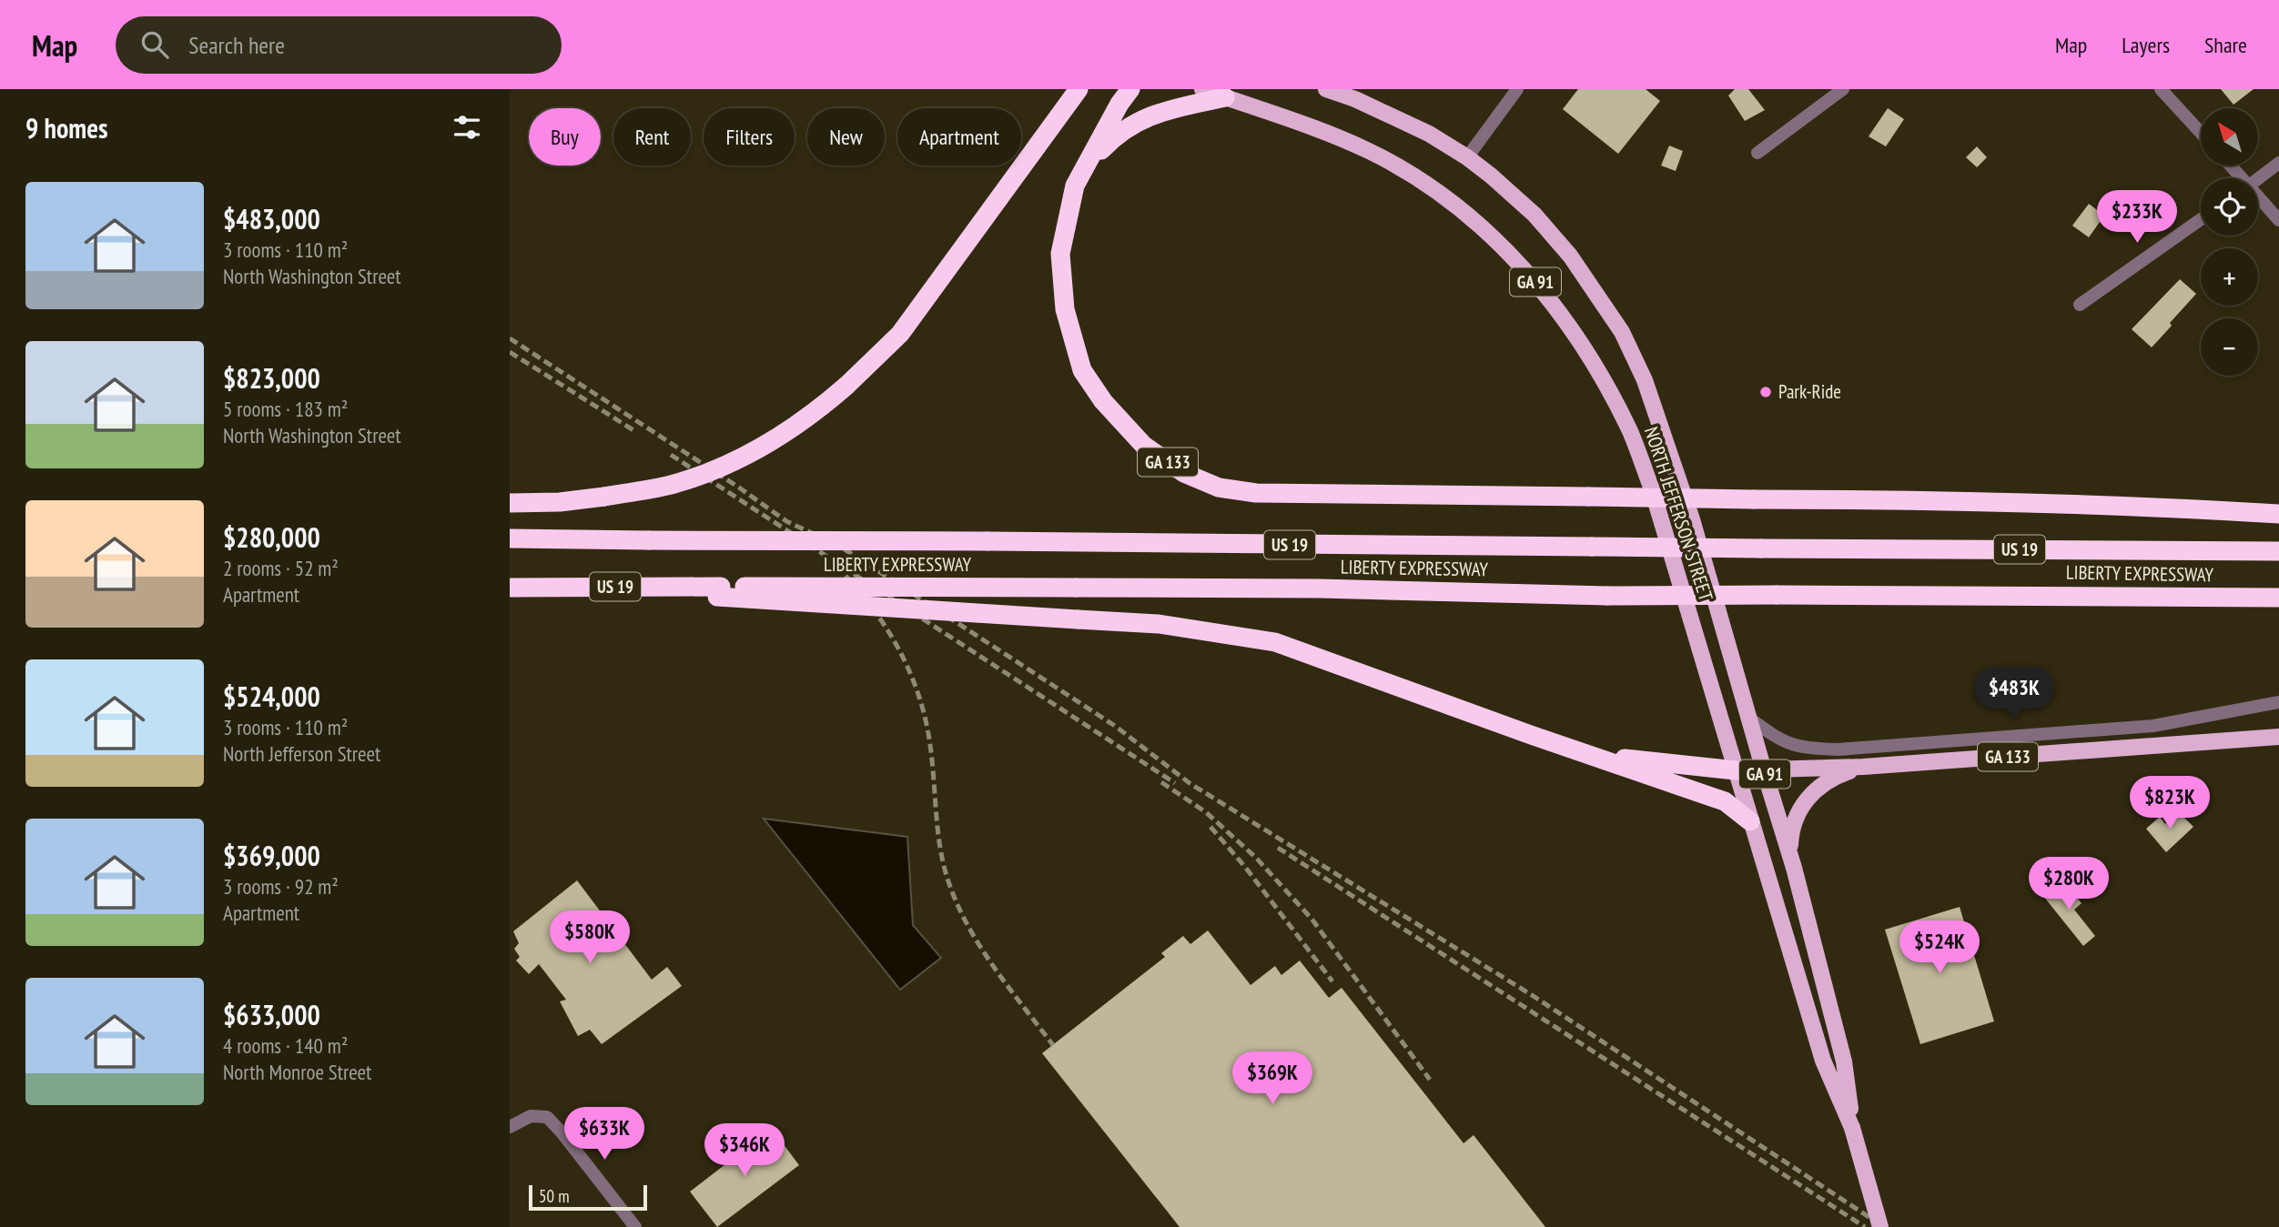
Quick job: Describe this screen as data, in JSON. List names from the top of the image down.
{
  "streets": {
    "highway": ["GA 133", "US 19", "LIBERTY EXPRESSWAY"],
    "main road": ["GA 91", "NORTH JEFFERSON STREET"]
  },
  "crossings": [
    ["GA 91", "NORTH JEFFERSON STREET"],
    ["GA 133", "NORTH JEFFERSON STREET"],
    ["US 19", "LIBERTY EXPRESSWAY"]
  ],
  "places": ["Park-Ride"],
  "scale_bar": "50 m",
  "north": "top left",
  "page": {
    "header": "Map",
    "search": "Search here",
    "nav": ["Map", "Layers", "Share"],
    "heading": "9 homes",
    "map_buttons": ["+", "−"],
    "chip": [
      "Buy",
      "Rent",
      "Filters",
      "New",
      "Apartment"
    ],
    "list": [
      {
        "name": "$483,000",
        "note": "3 rooms · 110 m² · North Washington Street"
      },
      {
        "name": "$823,000",
        "note": "5 rooms · 183 m² · North Washington Street"
      },
      {
        "name": "$280,000",
        "note": "2 rooms · 52 m² · Apartment"
      },
      {
        "name": "$524,000",
        "note": "3 rooms · 110 m² · North Jefferson Street"
      },
      {
        "name": "$369,000",
        "note": "3 rooms · 92 m² · Apartment"
      },
      {
        "name": "$633,000",
        "note": "4 rooms · 140 m² · North Monroe Street"
      }
    ],
    "price": [
      "$233K",
      "$483K",
      "$823K",
      "$280K",
      "$580K",
      "$524K",
      "$369K",
      "$633K",
      "$346K"
    ],
    "scale": "50 m"
  }
}
